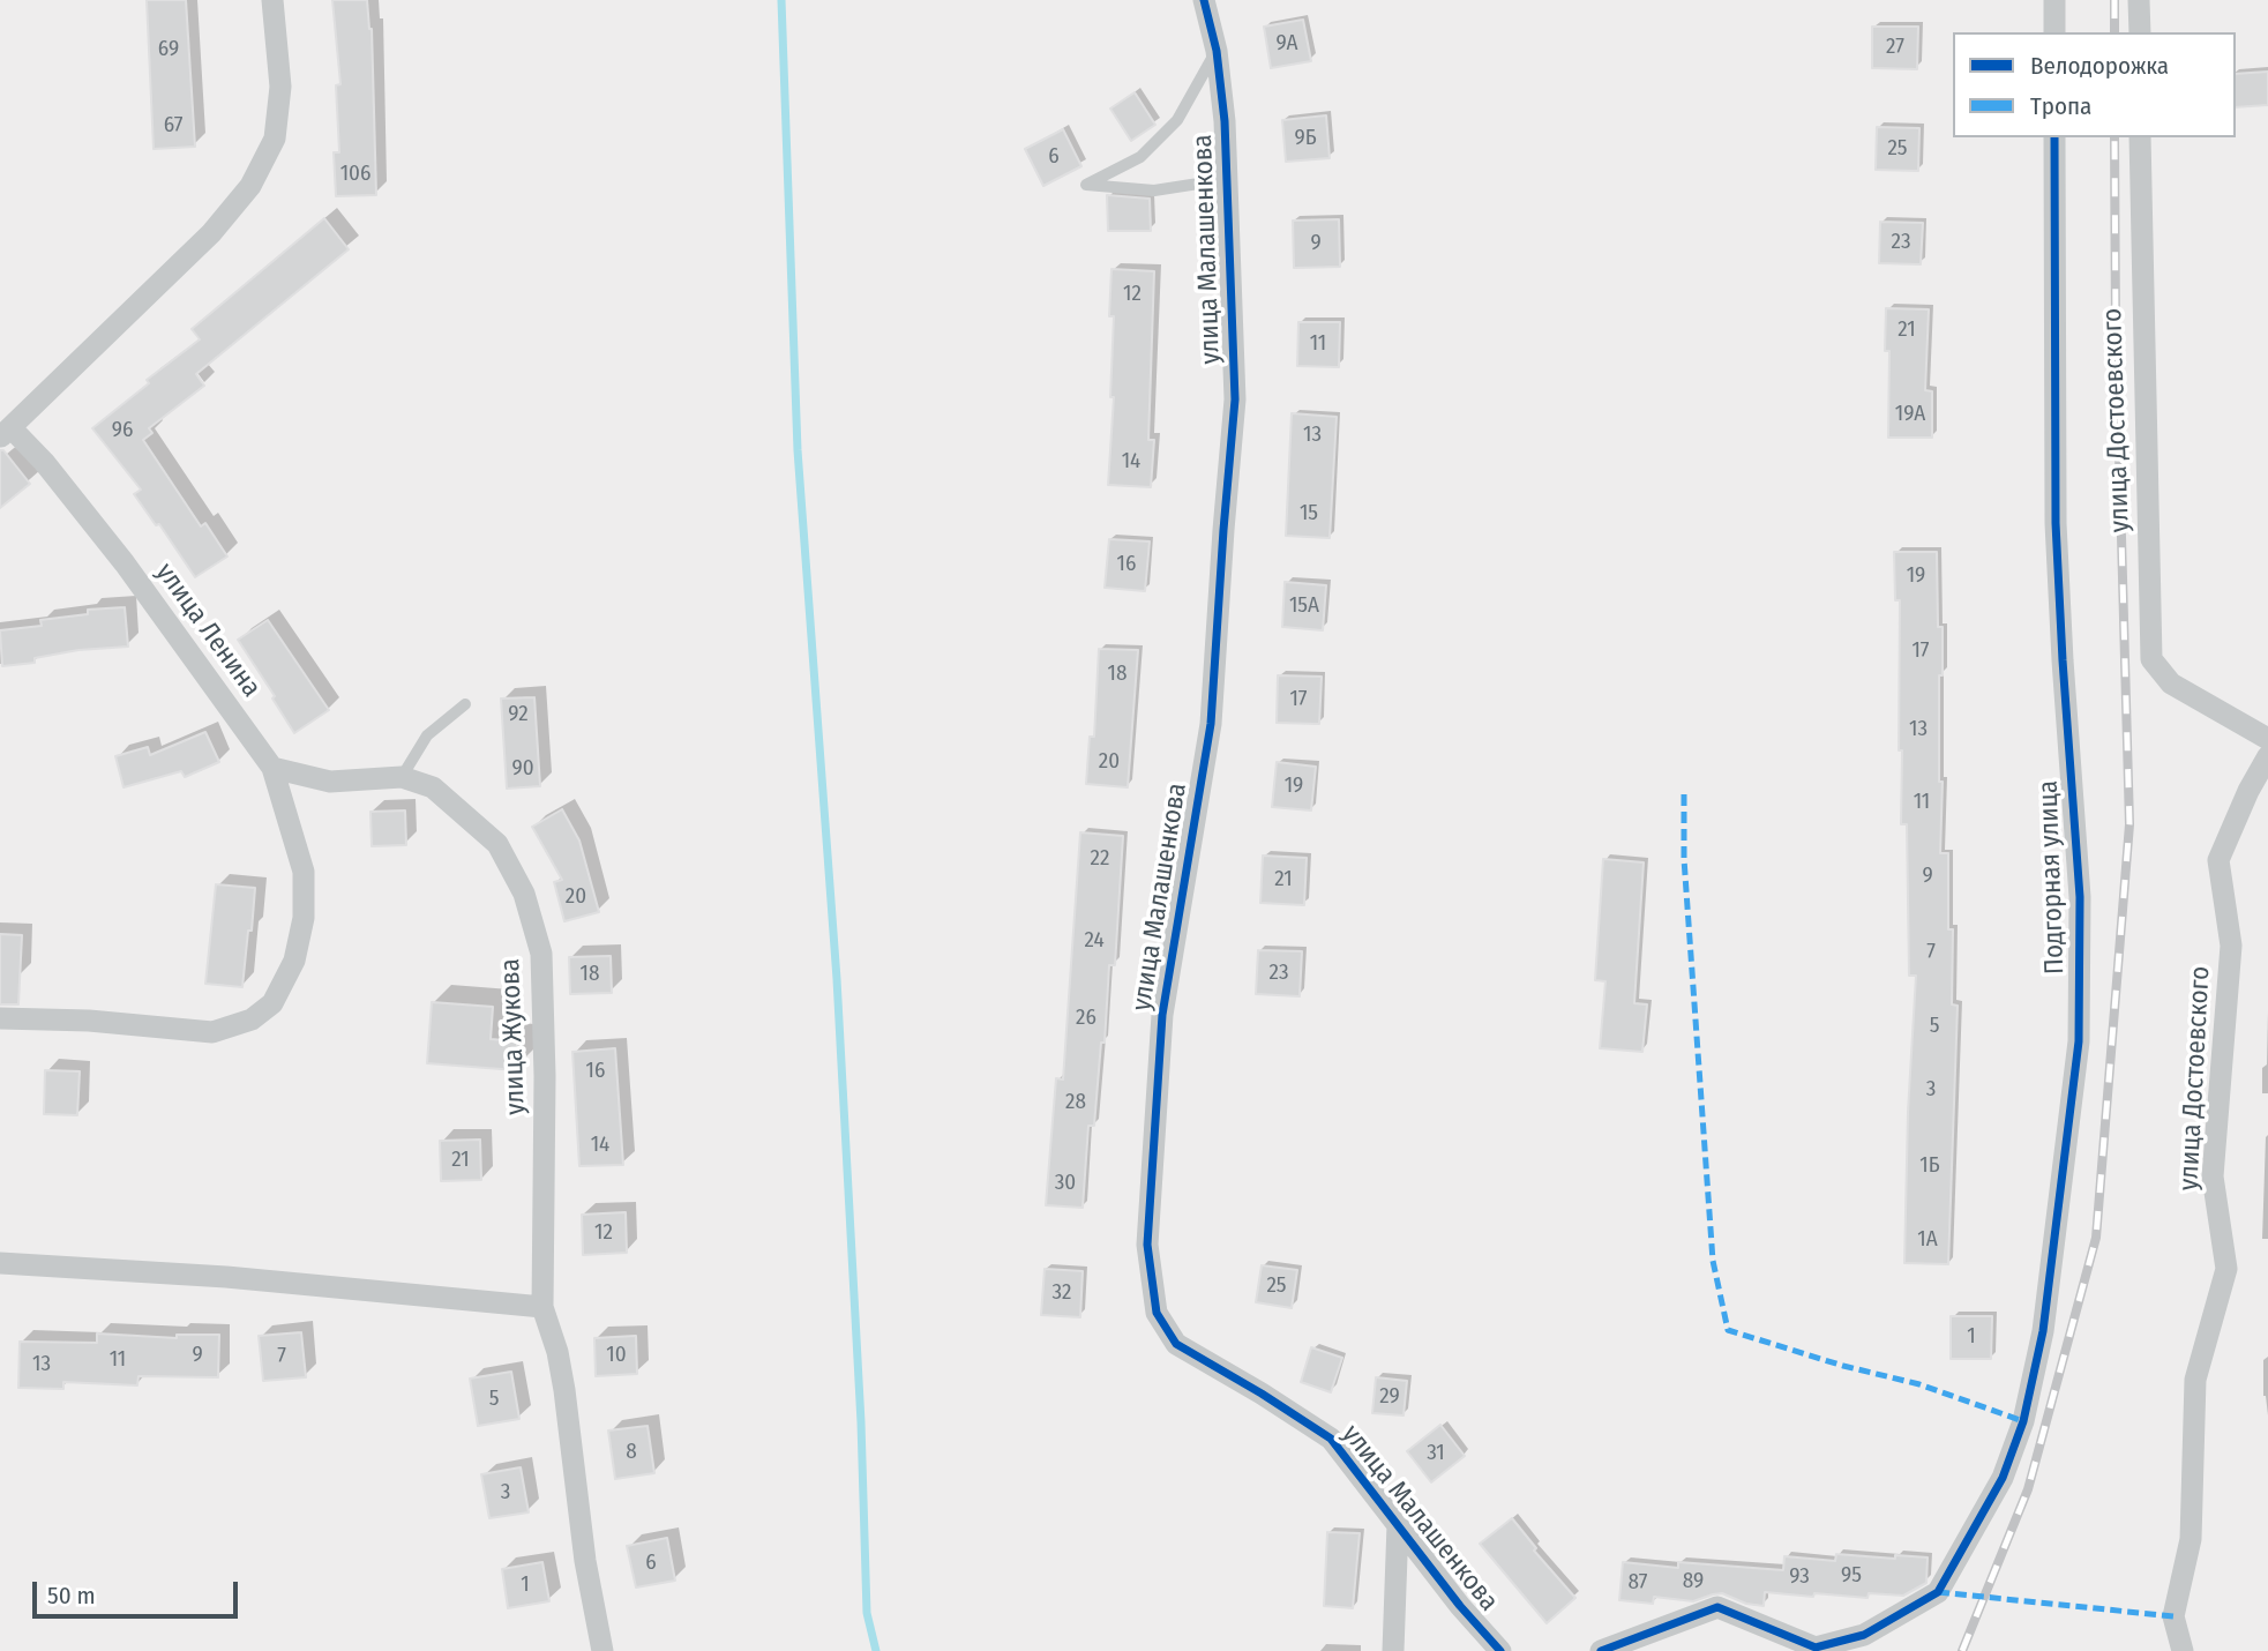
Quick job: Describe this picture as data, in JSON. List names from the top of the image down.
{
  "streets": {
    "street": [
      "улица Малашенкова",
      "улица Достоевского",
      "улица Ленина",
      "Подгорная улица",
      "улица Жукова"
    ]
  },
  "house_numbers": [
    "9А",
    "27",
    "69",
    "67",
    "9Б",
    "25",
    "6",
    "106",
    "23",
    "9",
    "12",
    "21",
    "11",
    "19А",
    "96",
    "13",
    "14",
    "15",
    "16",
    "19",
    "15А",
    "17",
    "18",
    "17",
    "92",
    "13",
    "20",
    "90",
    "19",
    "11",
    "22",
    "9",
    "21",
    "20",
    "24",
    "7",
    "23",
    "18",
    "26",
    "5",
    "16",
    "3",
    "28",
    "14",
    "21",
    "1Б",
    "30",
    "12",
    "1А",
    "25",
    "32",
    "1",
    "9",
    "10",
    "7",
    "11",
    "13",
    "29",
    "5",
    "8",
    "31",
    "3",
    "6",
    "95",
    "93",
    "89",
    "87",
    "1"
  ],
  "legend": ["Велодорожка", "Тропа"],
  "scale_bar": "50 m"
}
